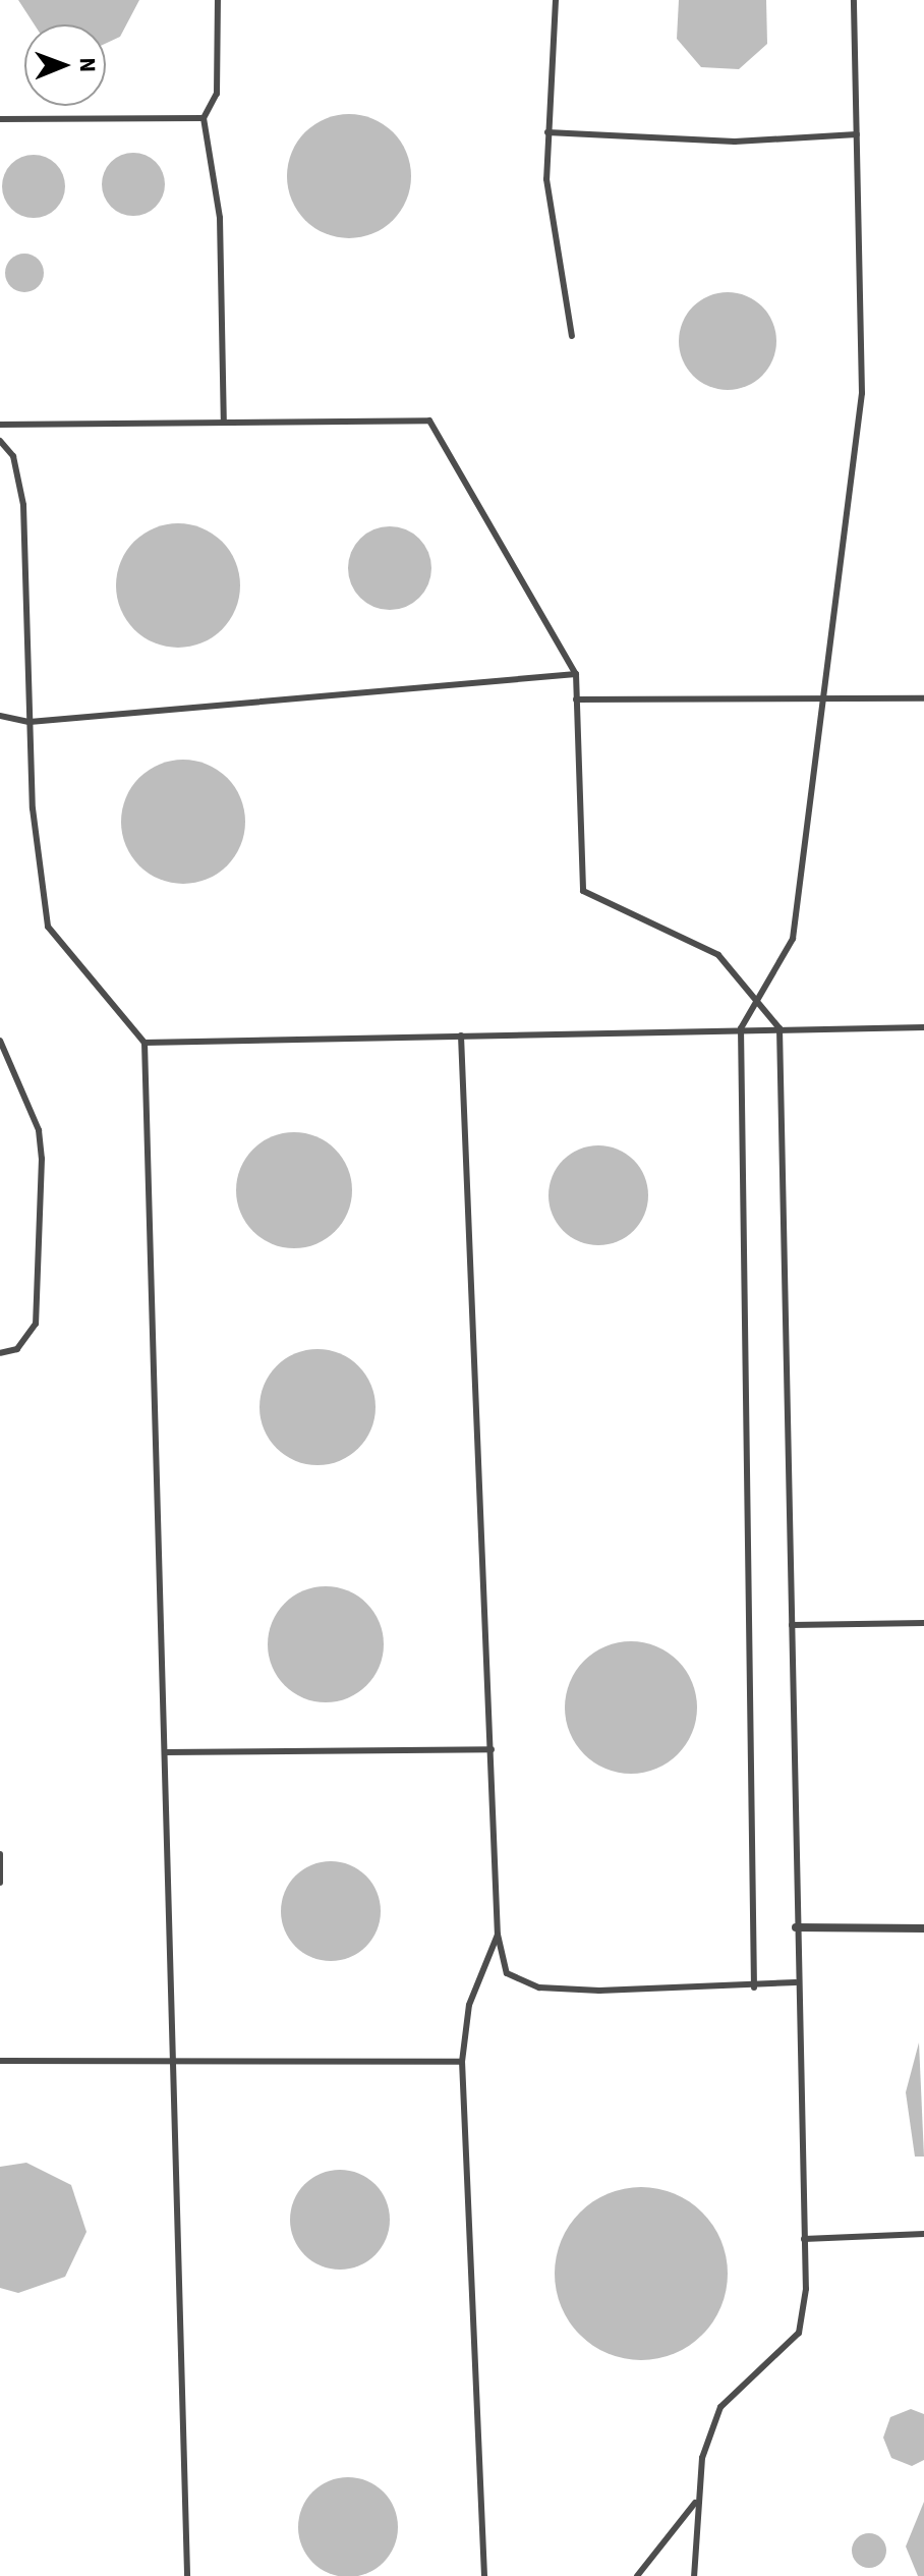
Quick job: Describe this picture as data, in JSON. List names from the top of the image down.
{
  "north": "right"
}
